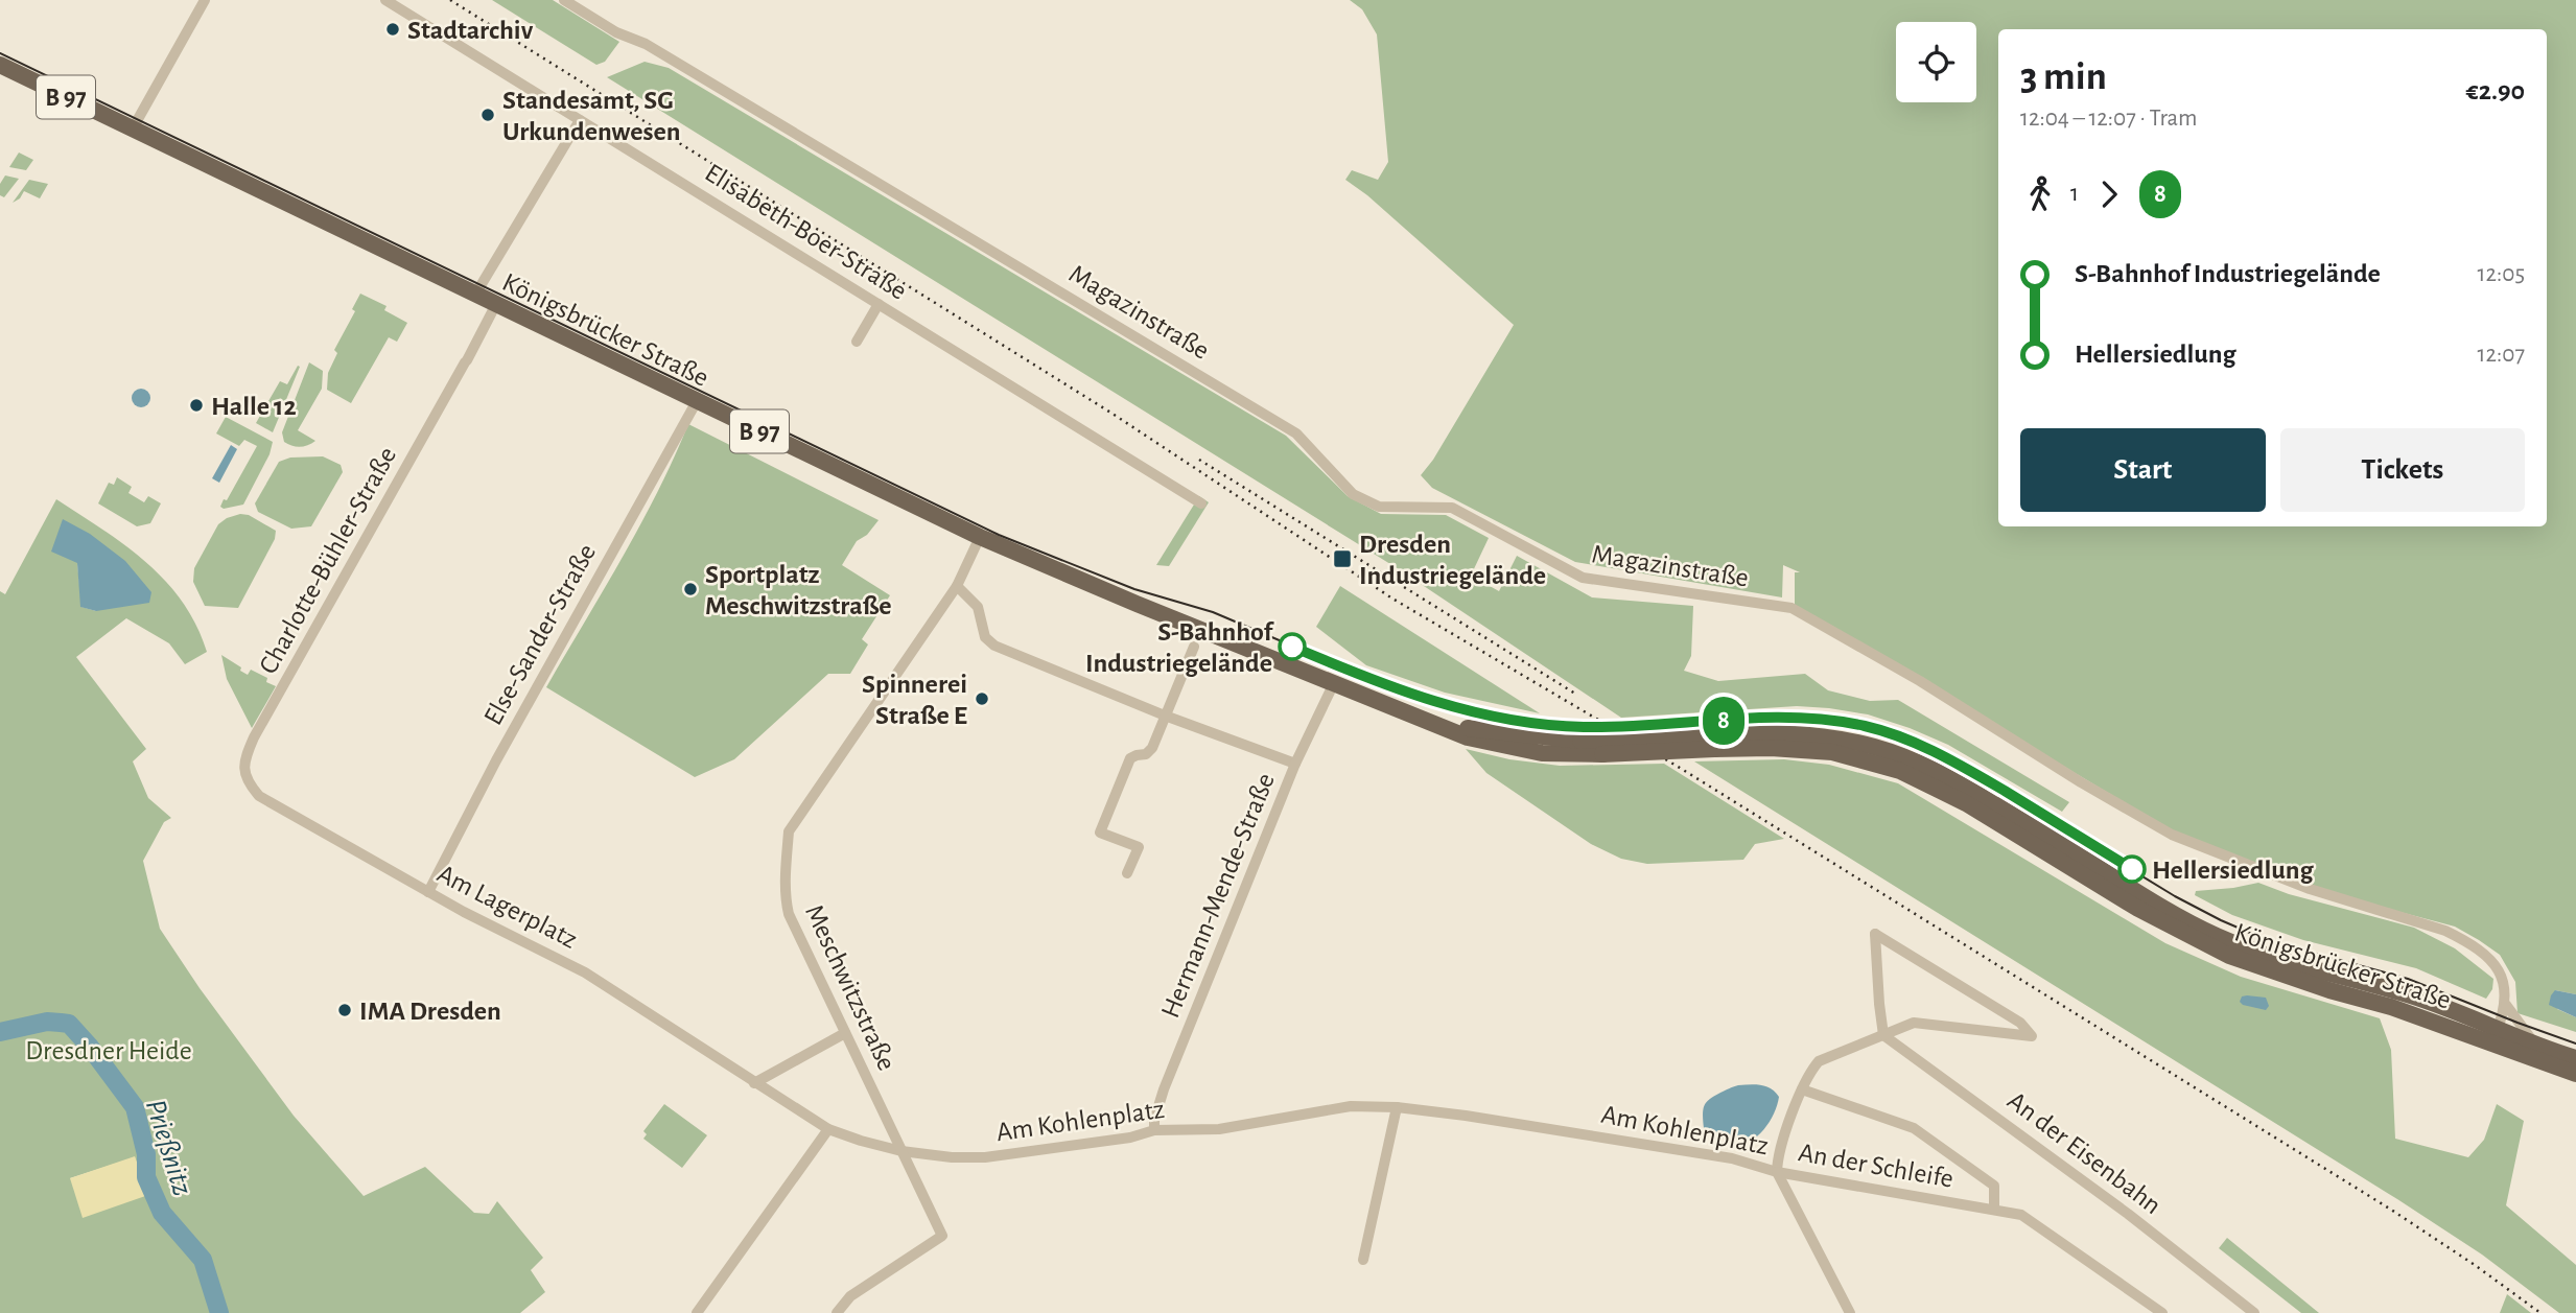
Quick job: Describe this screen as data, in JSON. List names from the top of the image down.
{
  "streets": {
    "main road": ["B 97", "Königsbrücker Straße"],
    "street": [
      "Elisabeth-Boer-Straße",
      "Magazinstraße",
      "Charlotte-Bühler-Straße",
      "Else-Sander-Straße",
      "Hermann-Mende-Straße",
      "Am Lagerplatz",
      "Meschwitzstraße",
      "Am Kohlenplatz",
      "An der Eisenbahn",
      "An der Schleife"
    ]
  },
  "crossings": [
    ["Königsbrücker Straße", "Charlotte-Bühler-Straße"],
    ["Königsbrücker Straße", "Else-Sander-Straße"],
    ["Königsbrücker Straße", "Hermann-Mende-Straße"],
    ["Königsbrücker Straße", "Meschwitzstraße"],
    ["Charlotte-Bühler-Straße", "Am Lagerplatz"],
    ["Else-Sander-Straße", "Am Lagerplatz"],
    ["Hermann-Mende-Straße", "Am Kohlenplatz"],
    ["Am Lagerplatz", "Meschwitzstraße"],
    ["Am Lagerplatz", "Am Kohlenplatz"],
    ["Meschwitzstraße", "Am Kohlenplatz"],
    ["Am Kohlenplatz", "An der Eisenbahn"],
    ["Am Kohlenplatz", "An der Schleife"]
  ],
  "water": ["Prießnitz"],
  "parks": ["Dresdner Heide"],
  "places": {
    "other": [
      "Stadtarchiv",
      "Standesamt, SG Urkundenwesen",
      "Halle 12",
      "Sportplatz Meschwitzstraße",
      "S-Bahnhof Industriegelände",
      "Spinnerei Straße E",
      "Hellersiedlung",
      "IMA Dresden"
    ],
    "transit": ["Dresden Industriegelände"]
  },
  "lines": ["tram line 8"],
  "page": {
    "on_map": "8",
    "heading": ["3 min", "12:04 – 12:07 · Tram", "€2.90"],
    "legs": ["1", "8"],
    "list": [
      {
        "name": "S-Bahnhof Industriegelände",
        "value": "12:05"
      },
      {
        "name": "Hellersiedlung",
        "value": "12:07"
      }
    ],
    "buttons": ["Start", "Tickets"]
  }
}
